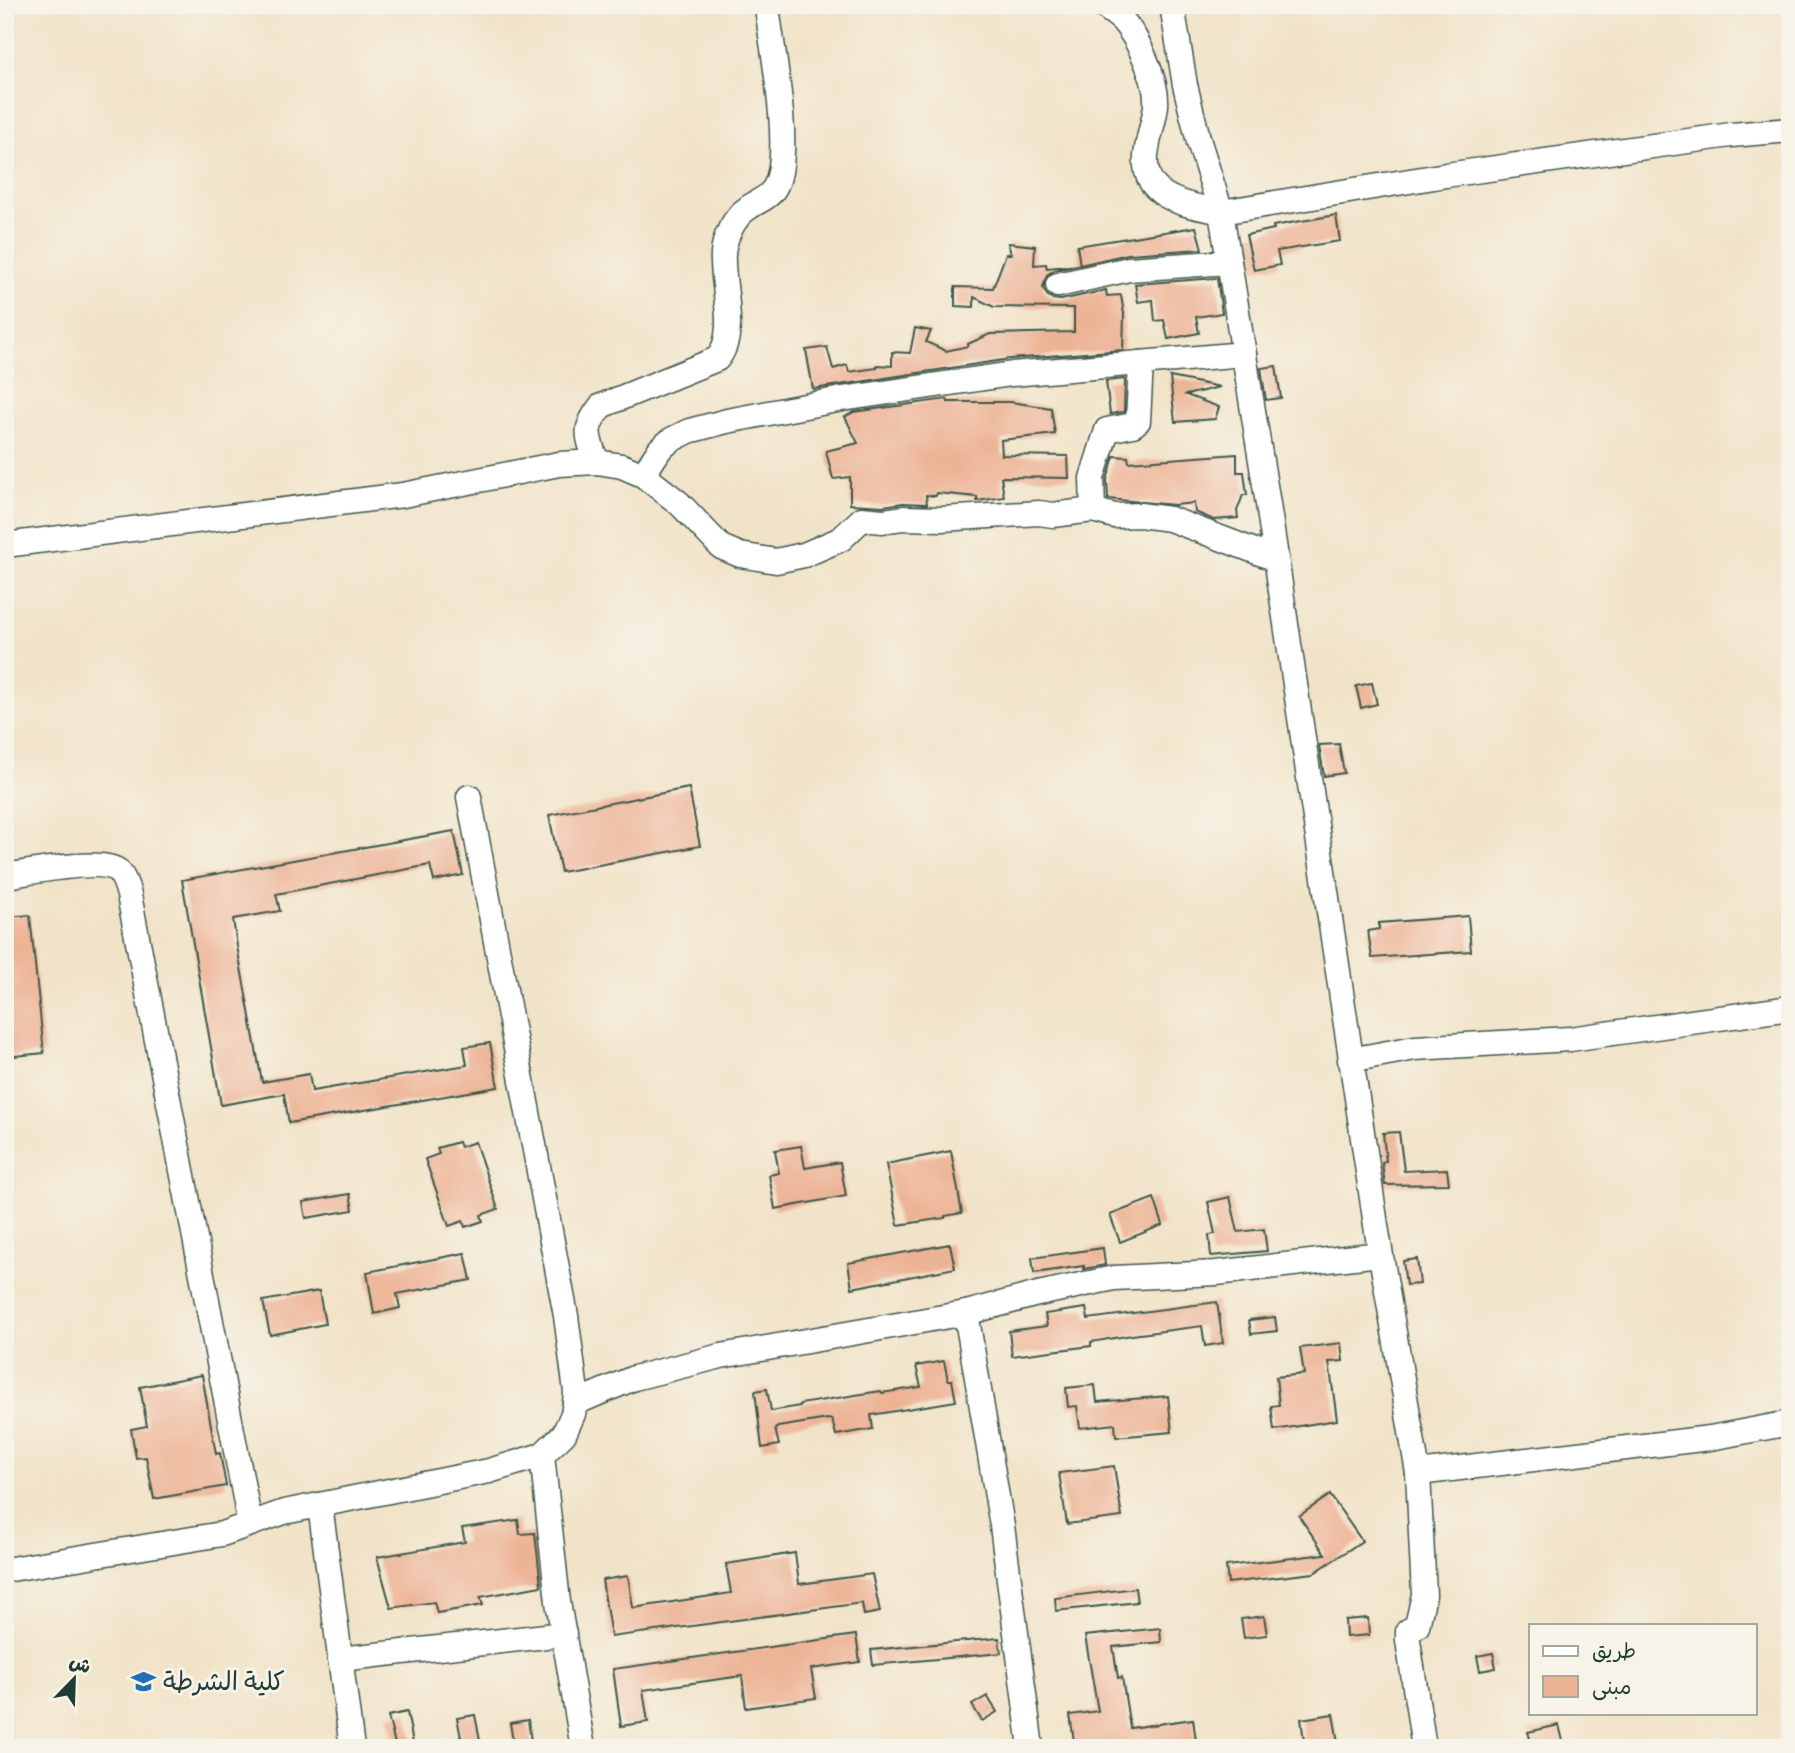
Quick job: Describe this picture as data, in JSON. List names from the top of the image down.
{
  "places": {
    "school or university": ["كلية الشرطة"]
  },
  "legend": ["طريق", "مبنى"],
  "north": "top right"
}
